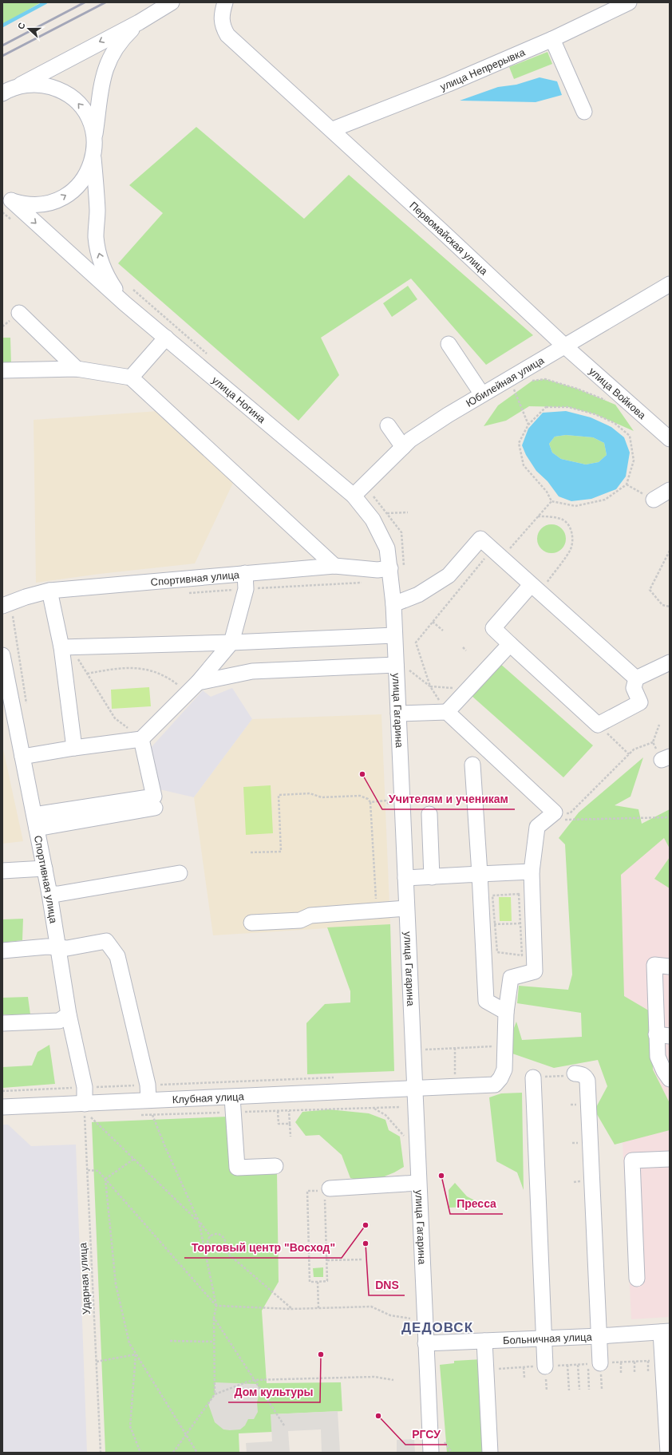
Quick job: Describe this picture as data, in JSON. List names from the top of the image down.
{
  "streets": {
    "street": [
      "улица Непрерывка",
      "Первомайская улица",
      "Юбилейная улица",
      "улица Войкова",
      "улица Ногина",
      "Спортивная улица",
      "улица Гагарина",
      "Клубная улица",
      "Больничная улица"
    ],
    "path": ["Ударная улица"]
  },
  "crossings": [
    ["улица Непрерывка", "Первомайская улица"],
    ["Первомайская улица", "Юбилейная улица"],
    ["Первомайская улица", "улица Войкова"],
    ["Юбилейная улица", "улица Войкова"],
    ["Юбилейная улица", "улица Ногина"],
    ["Юбилейная улица", "улица Гагарина"],
    ["улица Ногина", "улица Гагарина"],
    ["Спортивная улица", "улица Гагарина"],
    ["Спортивная улица", "Клубная улица"],
    ["Спортивная улица", "Ударная улица"],
    ["улица Гагарина", "Клубная улица"],
    ["улица Гагарина", "Больничная улица"],
    ["Клубная улица", "Ударная улица"]
  ],
  "districts": ["ДЕДОВСК"],
  "places": [
    "Учителям и ученикам",
    "Пресса",
    "Торговый центр \"Восход\"",
    "DNS",
    "Дом культуры",
    "РГСУ"
  ],
  "north": "left"
}
